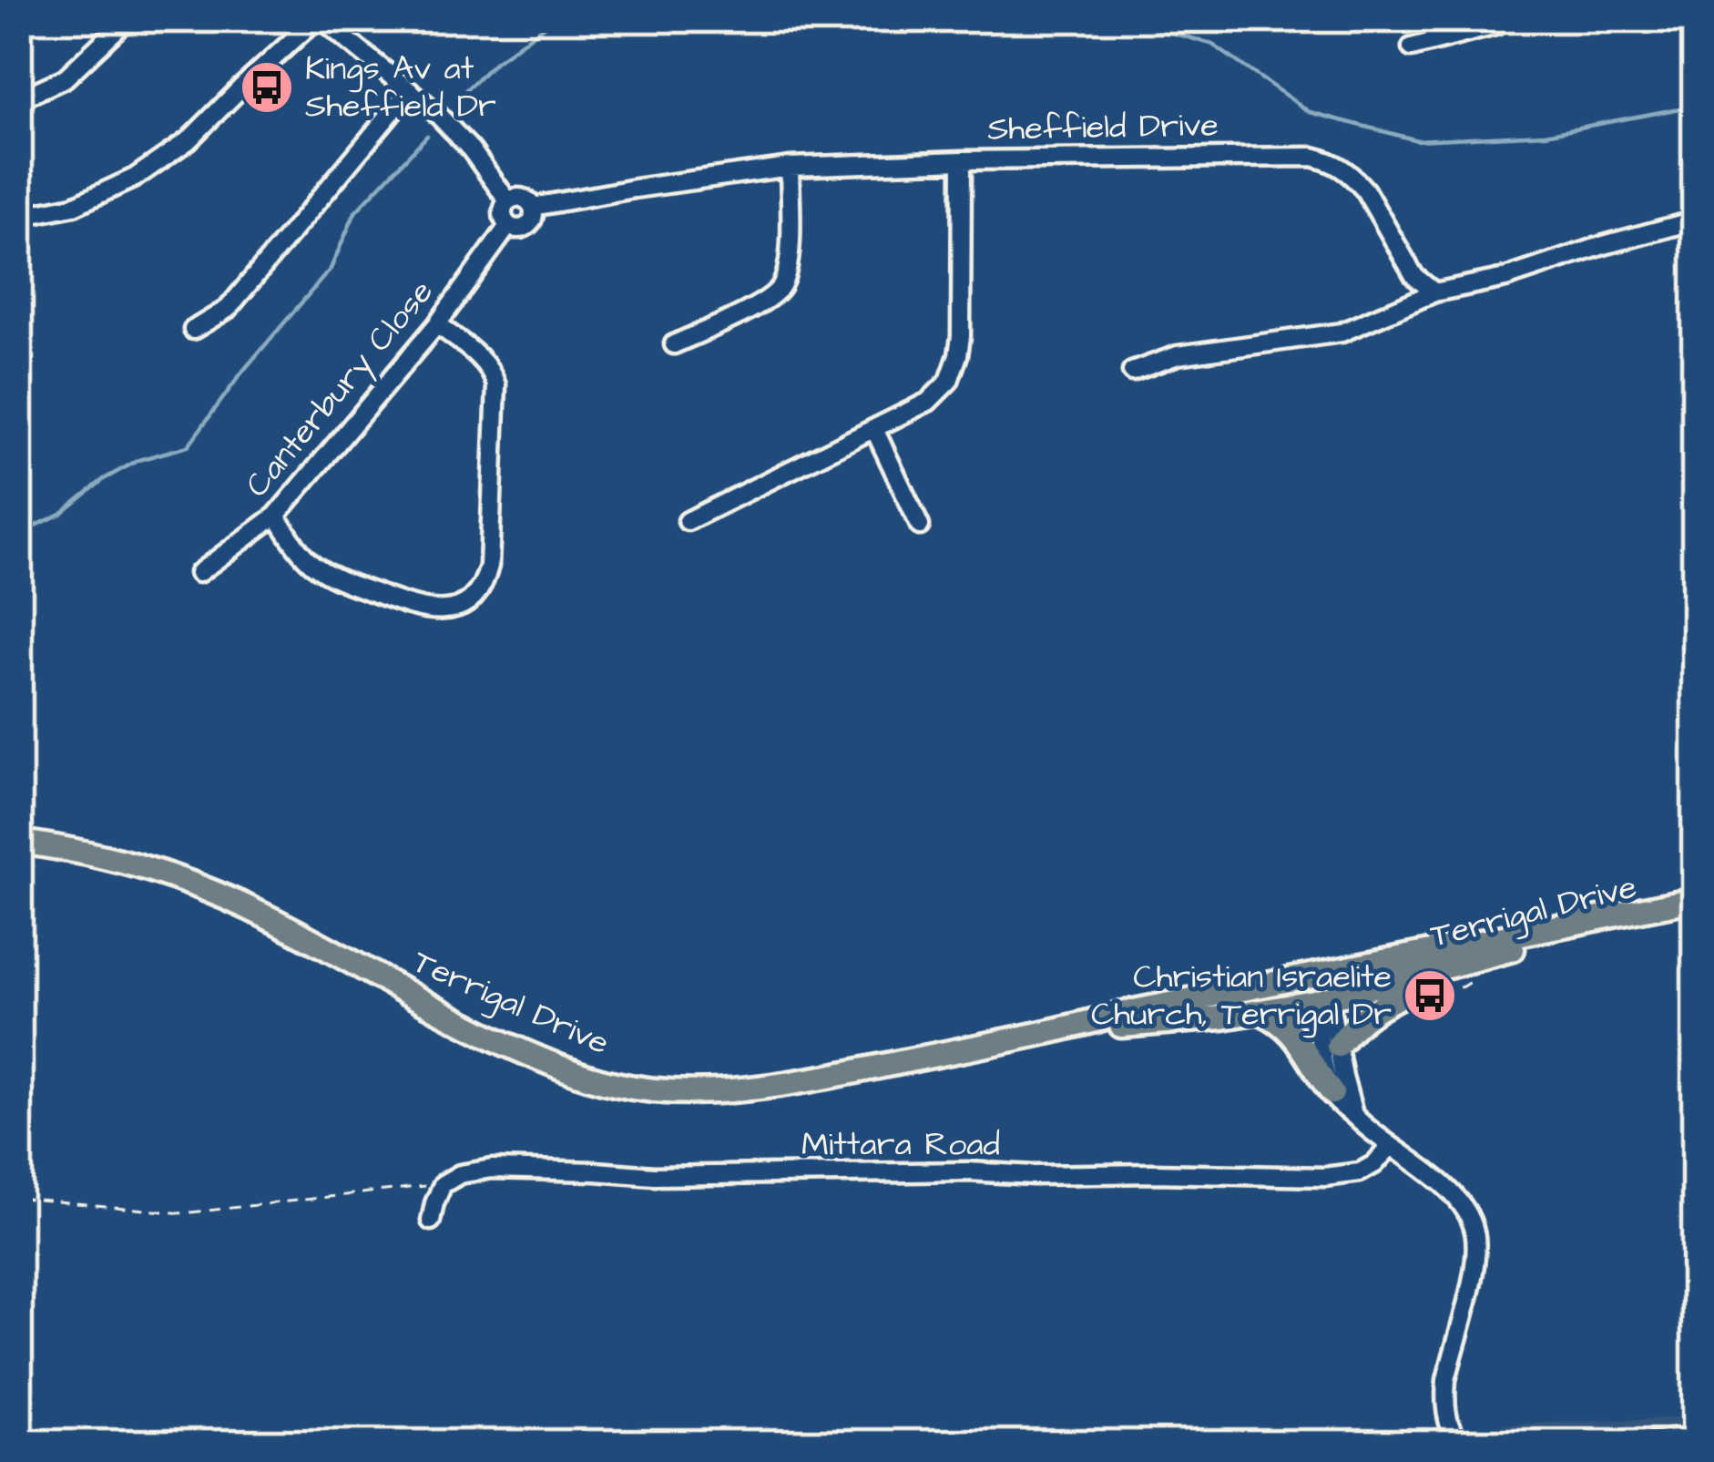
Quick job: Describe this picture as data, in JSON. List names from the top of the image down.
{
  "streets": {
    "main road": ["Terrigal Drive"],
    "street": ["Sheffield Drive", "Canterbury Close", "Mittara Road"]
  },
  "crossings": [
    ["Sheffield Drive", "Canterbury Close"]
  ],
  "places": {
    "bus stop": ["Kings Av at Sheffield Dr", "Christian Israelite Church, Terrigal Dr"]
  }
}
